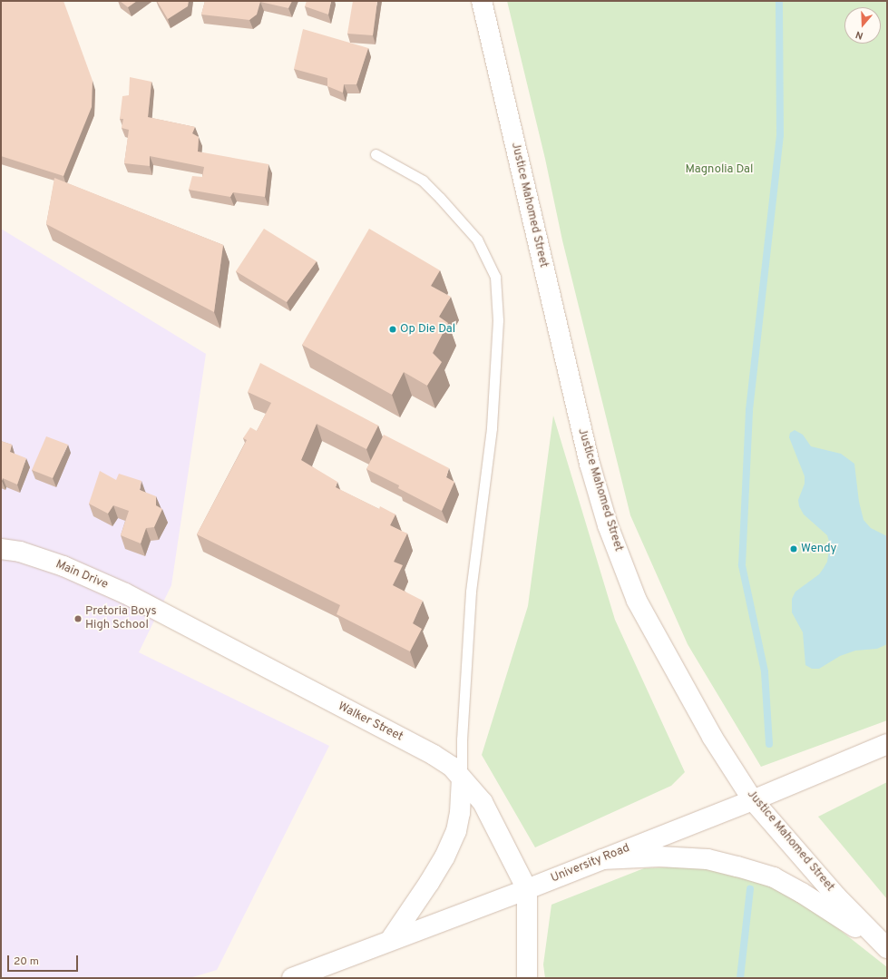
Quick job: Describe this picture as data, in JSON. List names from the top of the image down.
{
  "streets": {
    "street": [
      "Justice Mahomed Street",
      "Main Drive",
      "Walker Street",
      "University Road"
    ]
  },
  "crossings": [
    ["Justice Mahomed Street", "University Road"],
    ["Main Drive", "Walker Street"],
    ["Walker Street", "University Road"]
  ],
  "parks": ["Magnolia Dal"],
  "places": ["Op Die Dal", "Wendy", "Pretoria Boys High School"],
  "scale_bar": "20 m",
  "north": "bottom"
}
